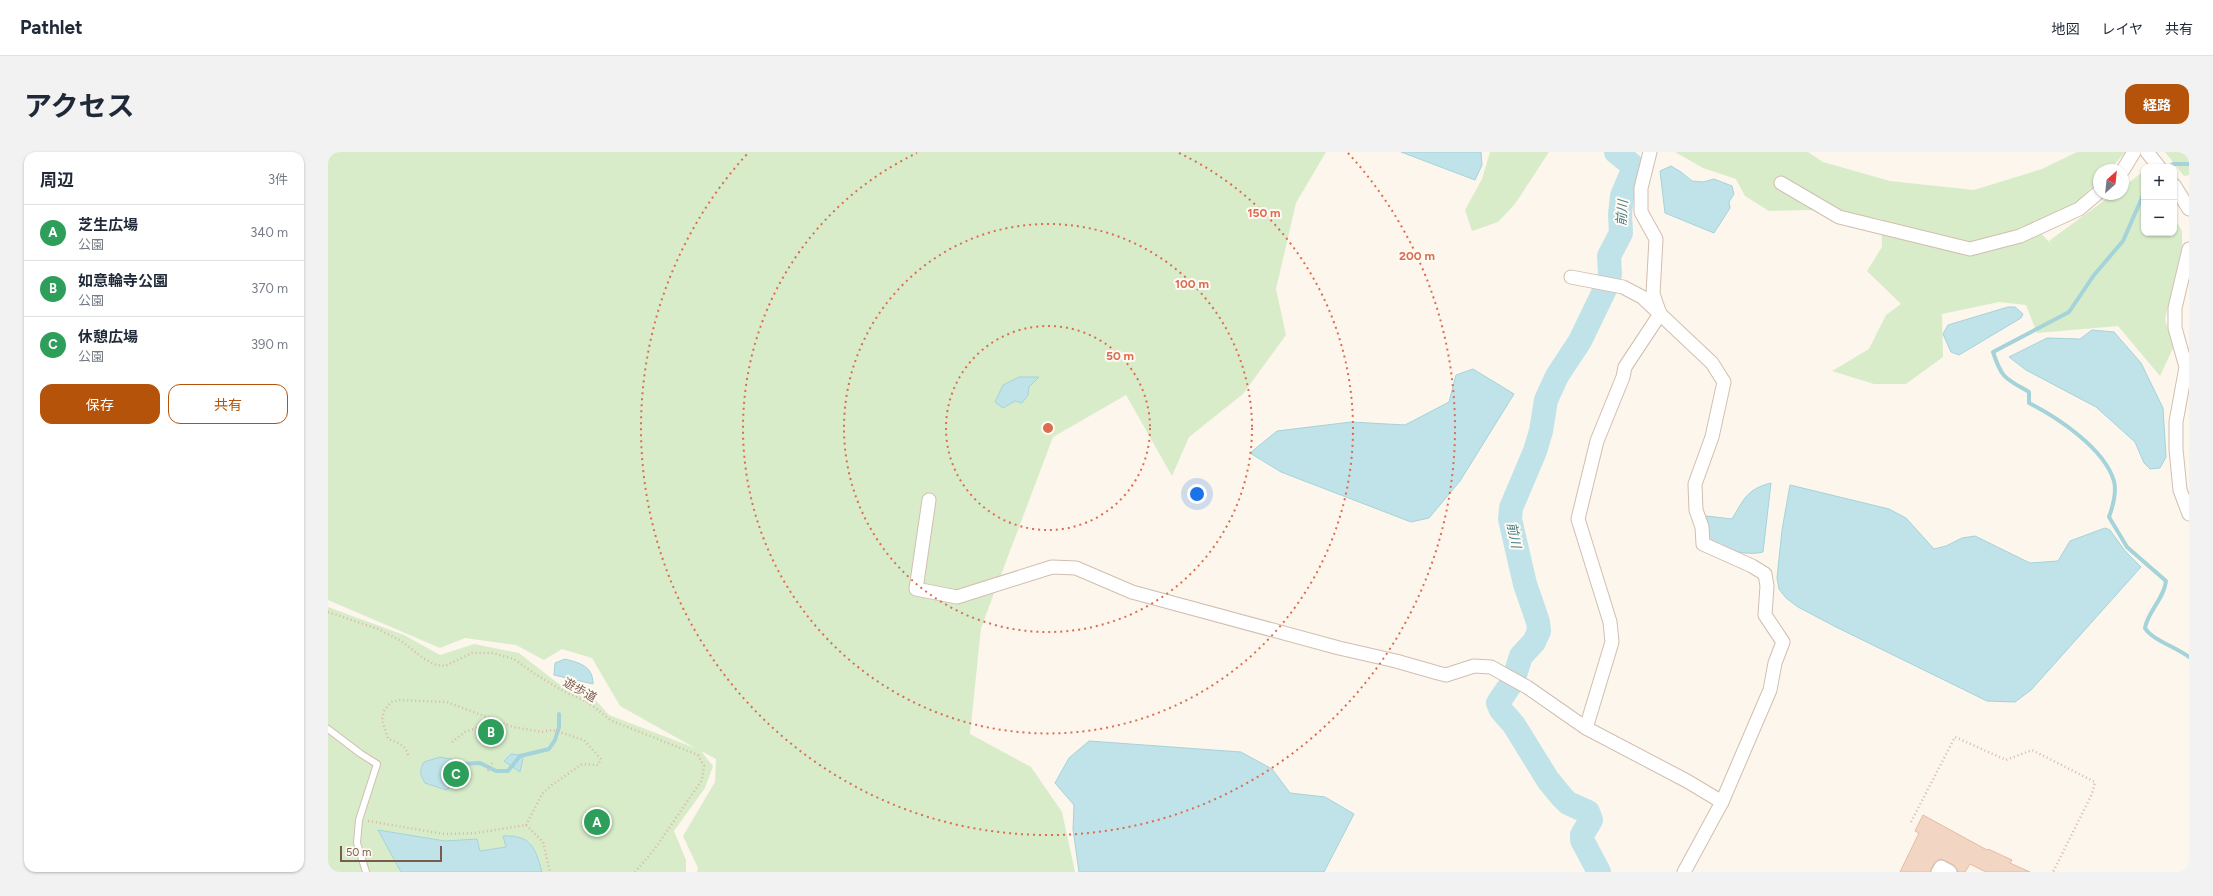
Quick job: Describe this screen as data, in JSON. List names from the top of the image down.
{
  "streets": {
    "path": ["遊歩道"]
  },
  "water": ["前川"],
  "scale_bar": "50 m",
  "north": "top right",
  "page": {
    "header": "Pathlet",
    "nav": ["地図", "レイヤ", "共有"],
    "title": "アクセス",
    "buttons": [
      "経路",
      ["保存", "共有"]
    ],
    "heading": ["周辺", "3件"],
    "map_buttons": ["+", "−"],
    "list": [
      {
        "mark": "A",
        "name": "芝生広場",
        "note": "公園",
        "value": "340 m"
      },
      {
        "mark": "B",
        "name": "如意輪寺公園",
        "note": "公園",
        "value": "370 m"
      },
      {
        "mark": "C",
        "name": "休憩広場",
        "note": "公園",
        "value": "390 m"
      }
    ],
    "pins": ["B", "C", "A"],
    "scale": "50 m"
  },
  "rings": [
    "150 m",
    "200 m",
    "100 m",
    "50 m"
  ]
}
